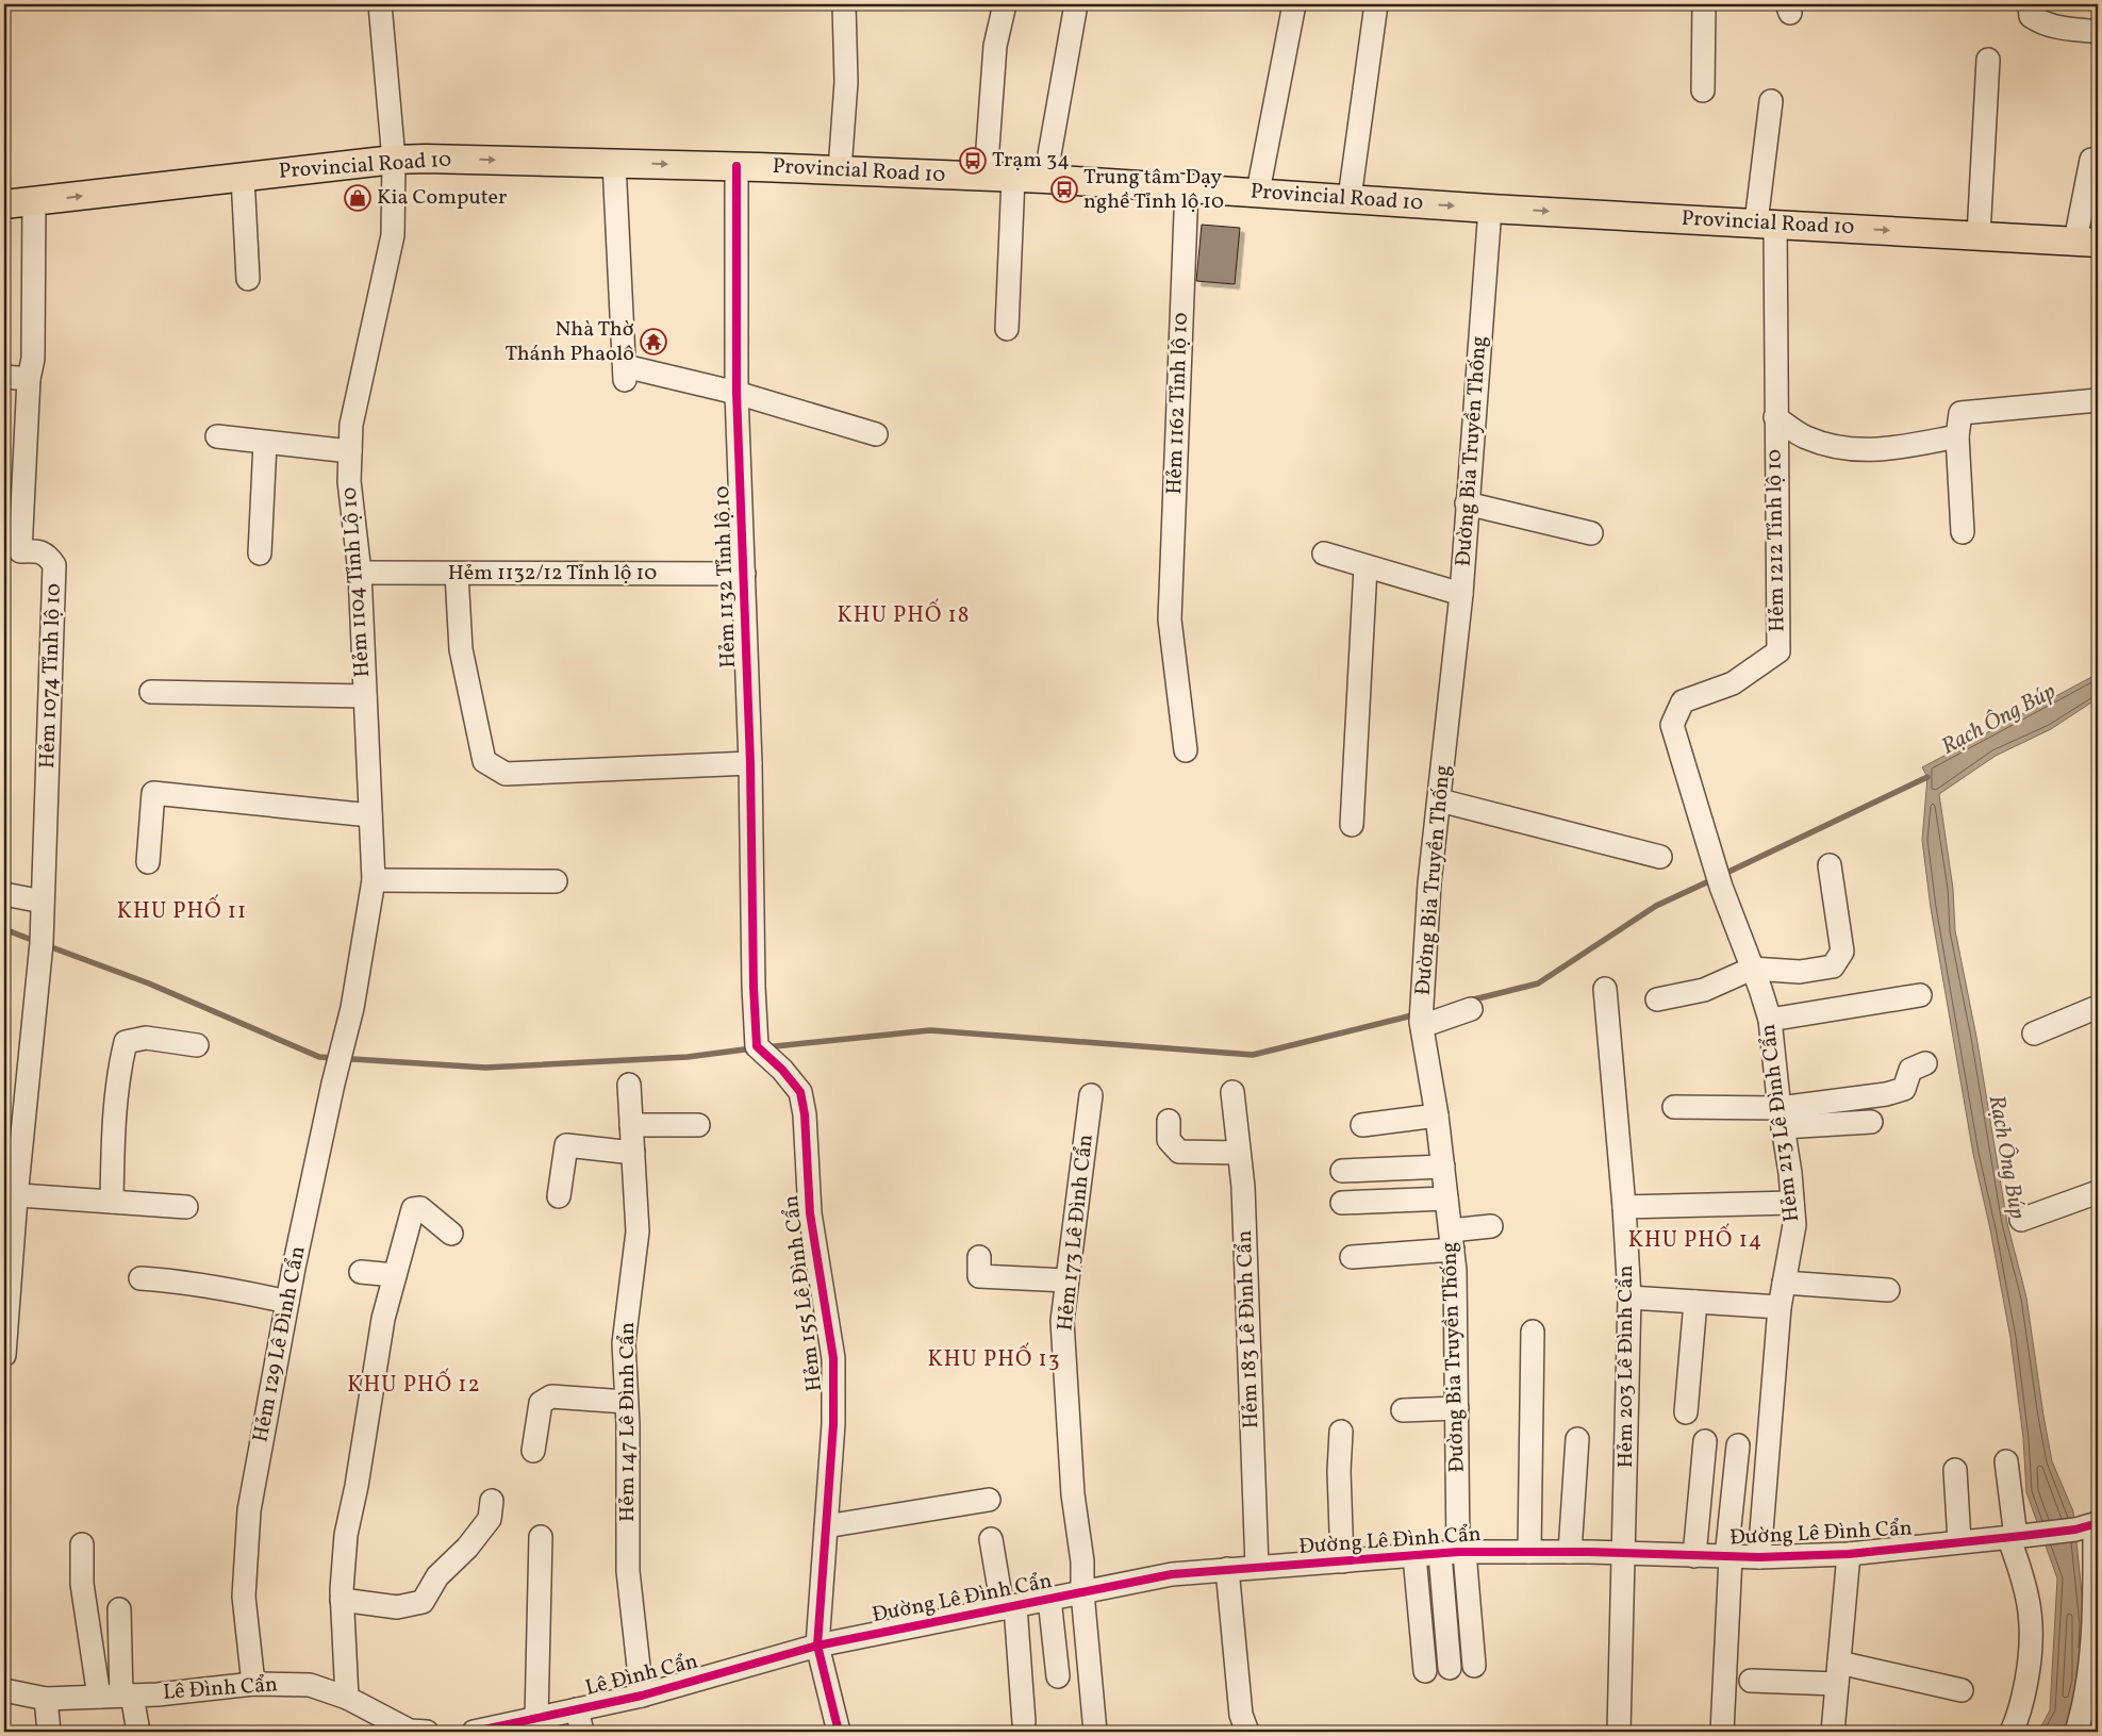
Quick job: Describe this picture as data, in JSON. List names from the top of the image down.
{
  "streets": {
    "main road": ["Provincial Road 10"],
    "street": [
      "Hẻm 1162 Tỉnh lộ 10",
      "Đường Bia Truyền Thống",
      "Hẻm 1212 Tỉnh lộ 10",
      "Hẻm 1132/12 Tỉnh lộ 10",
      "Hẻm 1132 Tỉnh lộ 10",
      "Hẻm 1104 Tỉnh Lộ 10",
      "Hẻm 1074 Tỉnh lộ 10",
      "Hẻm 213 Lê Đình Cẩn",
      "Hẻm 173 Lê Đình Cẩn",
      "Hẻm 155 Lê Đình Cẩn",
      "Hẻm 183 Lê Đình Cẩn",
      "Hẻm 129 Lê Đình Cẩn",
      "Hẻm 203 Lê Đình Cẩn",
      "Hẻm 147 Lê Đình Cẩn",
      "Đường Lê Đình Cẩn",
      "Lê Đình Cẩn"
    ]
  },
  "crossings": [
    ["Provincial Road 10", "Hẻm 1162 Tỉnh lộ 10"],
    ["Provincial Road 10", "Đường Bia Truyền Thống"],
    ["Provincial Road 10", "Hẻm 1212 Tỉnh lộ 10"],
    ["Provincial Road 10", "Hẻm 1132 Tỉnh lộ 10"],
    ["Provincial Road 10", "Hẻm 1104 Tỉnh Lộ 10"],
    ["Provincial Road 10", "Hẻm 1074 Tỉnh lộ 10"],
    ["Đường Bia Truyền Thống", "Đường Lê Đình Cẩn"],
    ["Hẻm 1212 Tỉnh lộ 10", "Hẻm 213 Lê Đình Cẩn"],
    ["Hẻm 1132/12 Tỉnh lộ 10", "Hẻm 1132 Tỉnh lộ 10"],
    ["Hẻm 1132/12 Tỉnh lộ 10", "Hẻm 1104 Tỉnh Lộ 10"],
    ["Hẻm 1132 Tỉnh lộ 10", "Hẻm 155 Lê Đình Cẩn"],
    ["Hẻm 1104 Tỉnh Lộ 10", "Hẻm 129 Lê Đình Cẩn"],
    ["Hẻm 213 Lê Đình Cẩn", "Đường Lê Đình Cẩn"],
    ["Hẻm 173 Lê Đình Cẩn", "Đường Lê Đình Cẩn"],
    ["Hẻm 155 Lê Đình Cẩn", "Đường Lê Đình Cẩn"],
    ["Hẻm 155 Lê Đình Cẩn", "Lê Đình Cẩn"],
    ["Hẻm 183 Lê Đình Cẩn", "Đường Lê Đình Cẩn"],
    ["Hẻm 129 Lê Đình Cẩn", "Lê Đình Cẩn"],
    ["Hẻm 203 Lê Đình Cẩn", "Đường Lê Đình Cẩn"],
    ["Hẻm 147 Lê Đình Cẩn", "Lê Đình Cẩn"],
    ["Đường Lê Đình Cẩn", "Lê Đình Cẩn"]
  ],
  "one_way": ["Provincial Road 10"],
  "districts": [
    "KHU PHỐ 18",
    "KHU PHỐ 11",
    "KHU PHỐ 14",
    "KHU PHỐ 13",
    "KHU PHỐ 12"
  ],
  "water": ["Rạch Ông Búp"],
  "places": {
    "bus stop": ["Trạm 34", "Trung tâm Dạy nghề Tỉnh lộ 10"],
    "shop": ["Kia Computer"],
    "temple": ["Nhà Thờ Thánh Phaolô"]
  }
}
